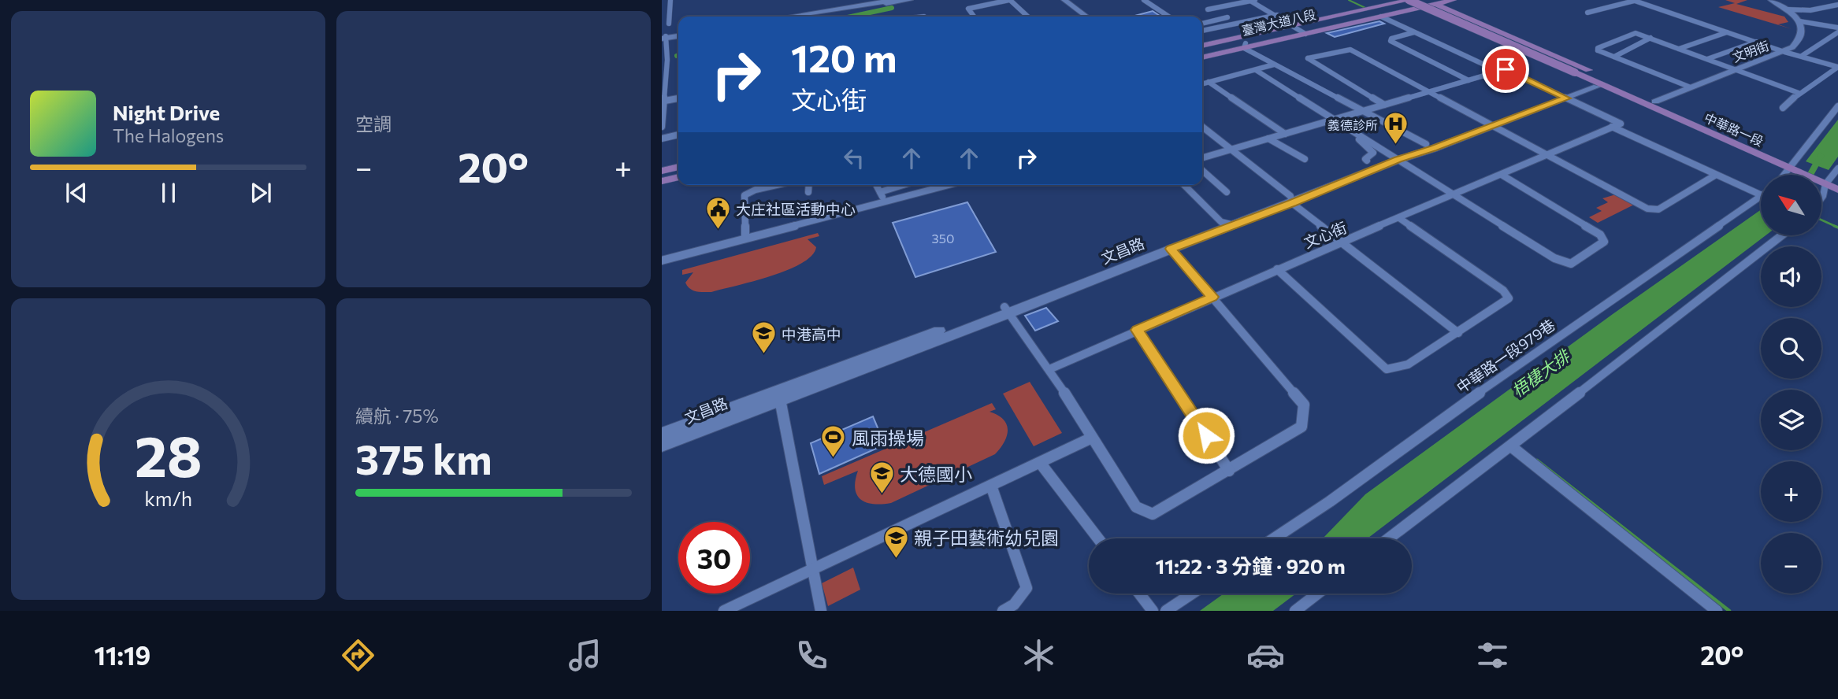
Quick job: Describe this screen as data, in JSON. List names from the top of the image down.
{
  "streets": {
    "main road": ["臺灣大道八段", "中華路一段"],
    "street": [
      "文明街",
      "文心街",
      "文昌路",
      "中華路一段979巷"
    ]
  },
  "crossings": [
    ["臺灣大道八段", "中華路一段"],
    ["文明街", "中華路一段"],
    ["中華路一段", "文昌路"]
  ],
  "water": ["梧棲大排"],
  "places": {
    "hospital": ["義德診所"],
    "public building": ["大庄社區活動中心"],
    "school or university": ["中港高中", "大德國小", "親子田藝術幼兒園"],
    "sports": ["風雨操場"]
  },
  "house_numbers": ["350"],
  "north": "top left",
  "page": {
    "tile": [
      "空調",
      ["續航 · 75%", "375 km"]
    ],
    "turn": ["120 m", "文心街"],
    "song": ["Night Drive", "The Halogens"],
    "heat": ["−", "20°", "+"],
    "map_buttons": ["+", "−"],
    "limit": "30",
    "trip": "11:22 · 3 分鐘 · 920 m",
    "tabs": ["11:19", "20°"],
    "gauge": ["28", "km/h"]
  }
}
